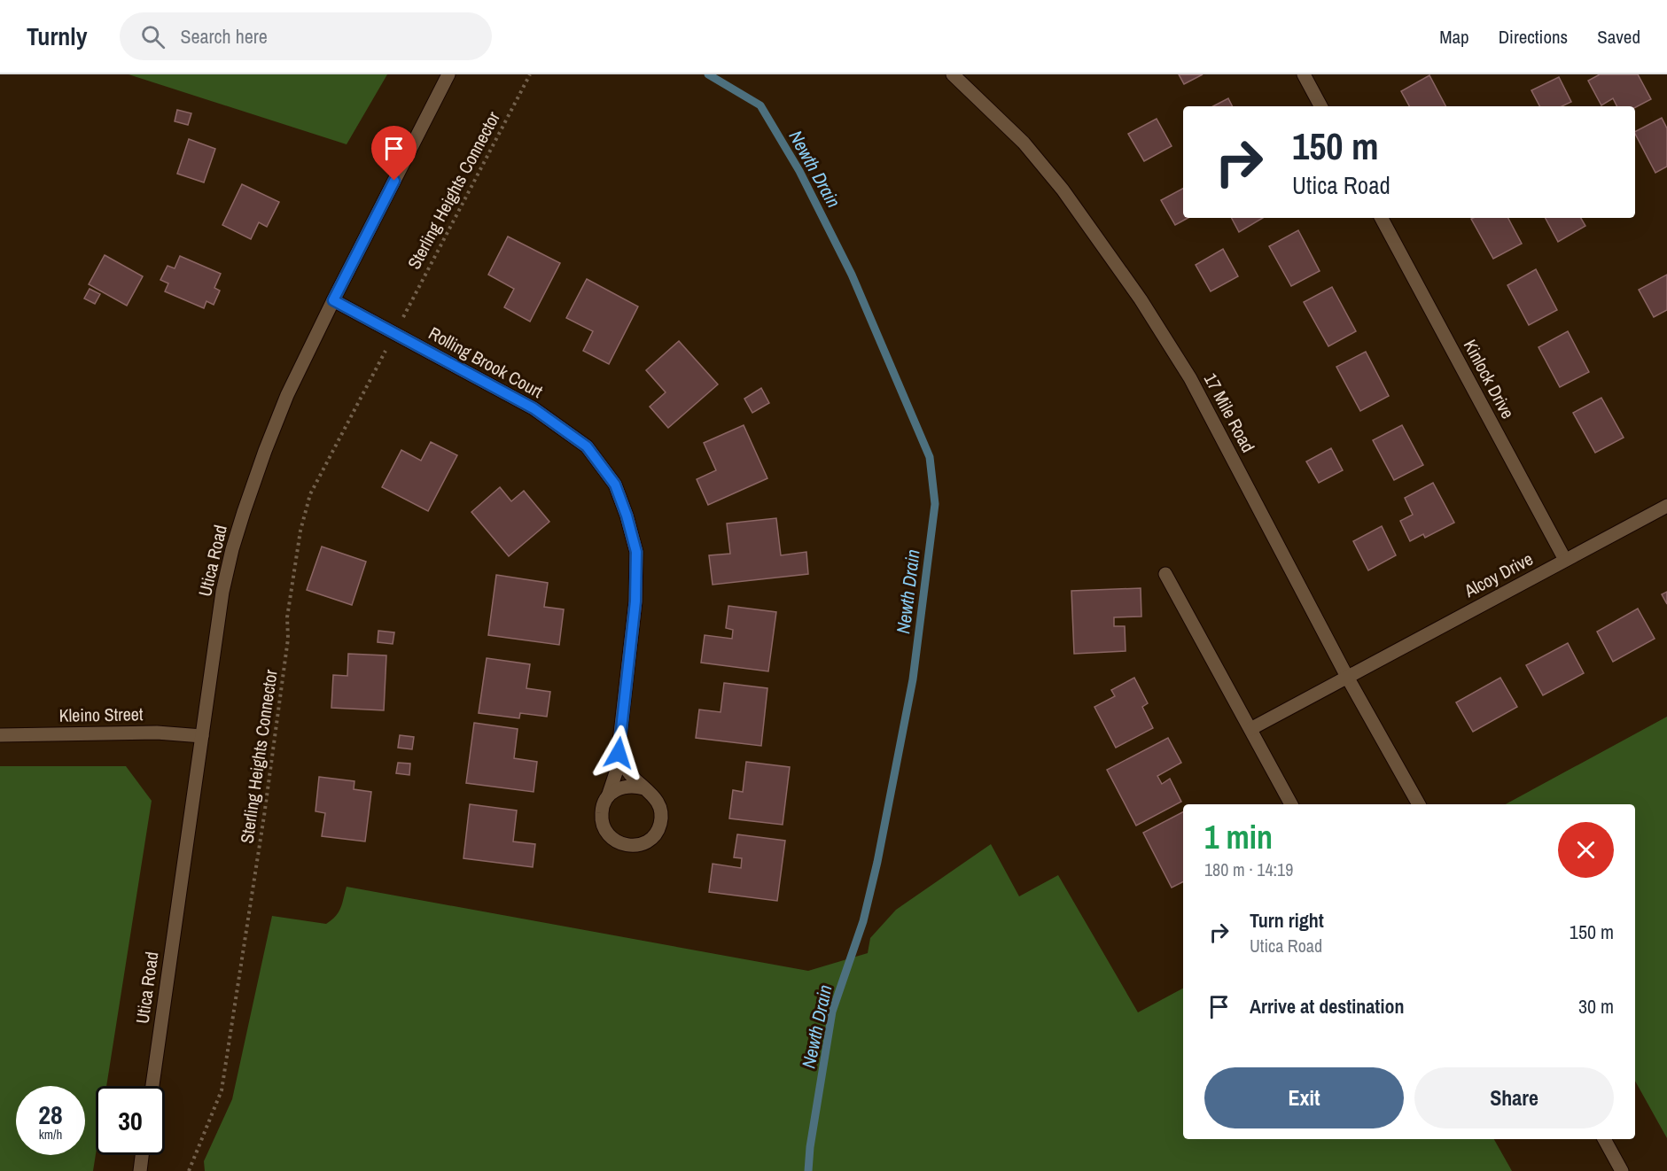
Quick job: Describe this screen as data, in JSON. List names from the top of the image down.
{
  "streets": {
    "street": [
      "Rolling Brook Court",
      "Kinlock Drive",
      "17 Mile Road",
      "Utica Road",
      "Alcoy Drive",
      "Kleino Street"
    ],
    "path": ["Sterling Heights Connector"]
  },
  "crossings": [
    ["Rolling Brook Court", "Utica Road"],
    ["Kinlock Drive", "Alcoy Drive"],
    ["17 Mile Road", "Alcoy Drive"],
    ["Utica Road", "Kleino Street"]
  ],
  "water": ["Newth Drain"],
  "page": {
    "header": "Turnly",
    "search": "Search here",
    "nav": ["Map", "Directions", "Saved"],
    "turn": ["150 m", "Utica Road"],
    "heading": ["1 min", "180 m · 14:19"],
    "list": [
      {
        "name": "Turn right",
        "note": "Utica Road",
        "value": "150 m"
      },
      {
        "name": "Arrive at destination",
        "value": "30 m"
      }
    ],
    "buttons": ["Exit", "Share"],
    "speed": "28 km/h",
    "limit": "30"
  }
}
